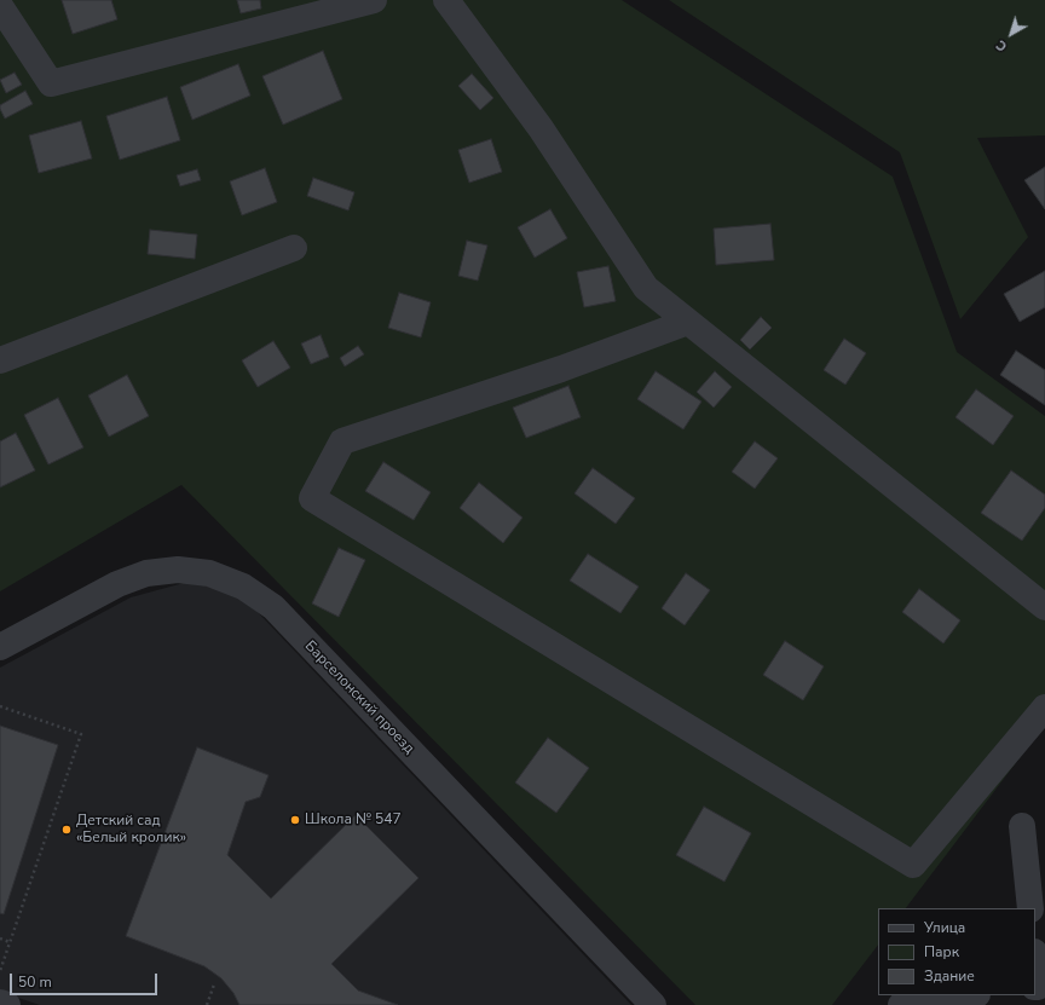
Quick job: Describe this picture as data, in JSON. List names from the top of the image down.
{
  "streets": {
    "street": ["Барселонский проезд"]
  },
  "places": ["Школа № 547", "Детский сад «Белый кролик»"],
  "legend": ["Улица", "Парк", "Здание"],
  "scale_bar": "50 m",
  "north": "bottom left"
}
